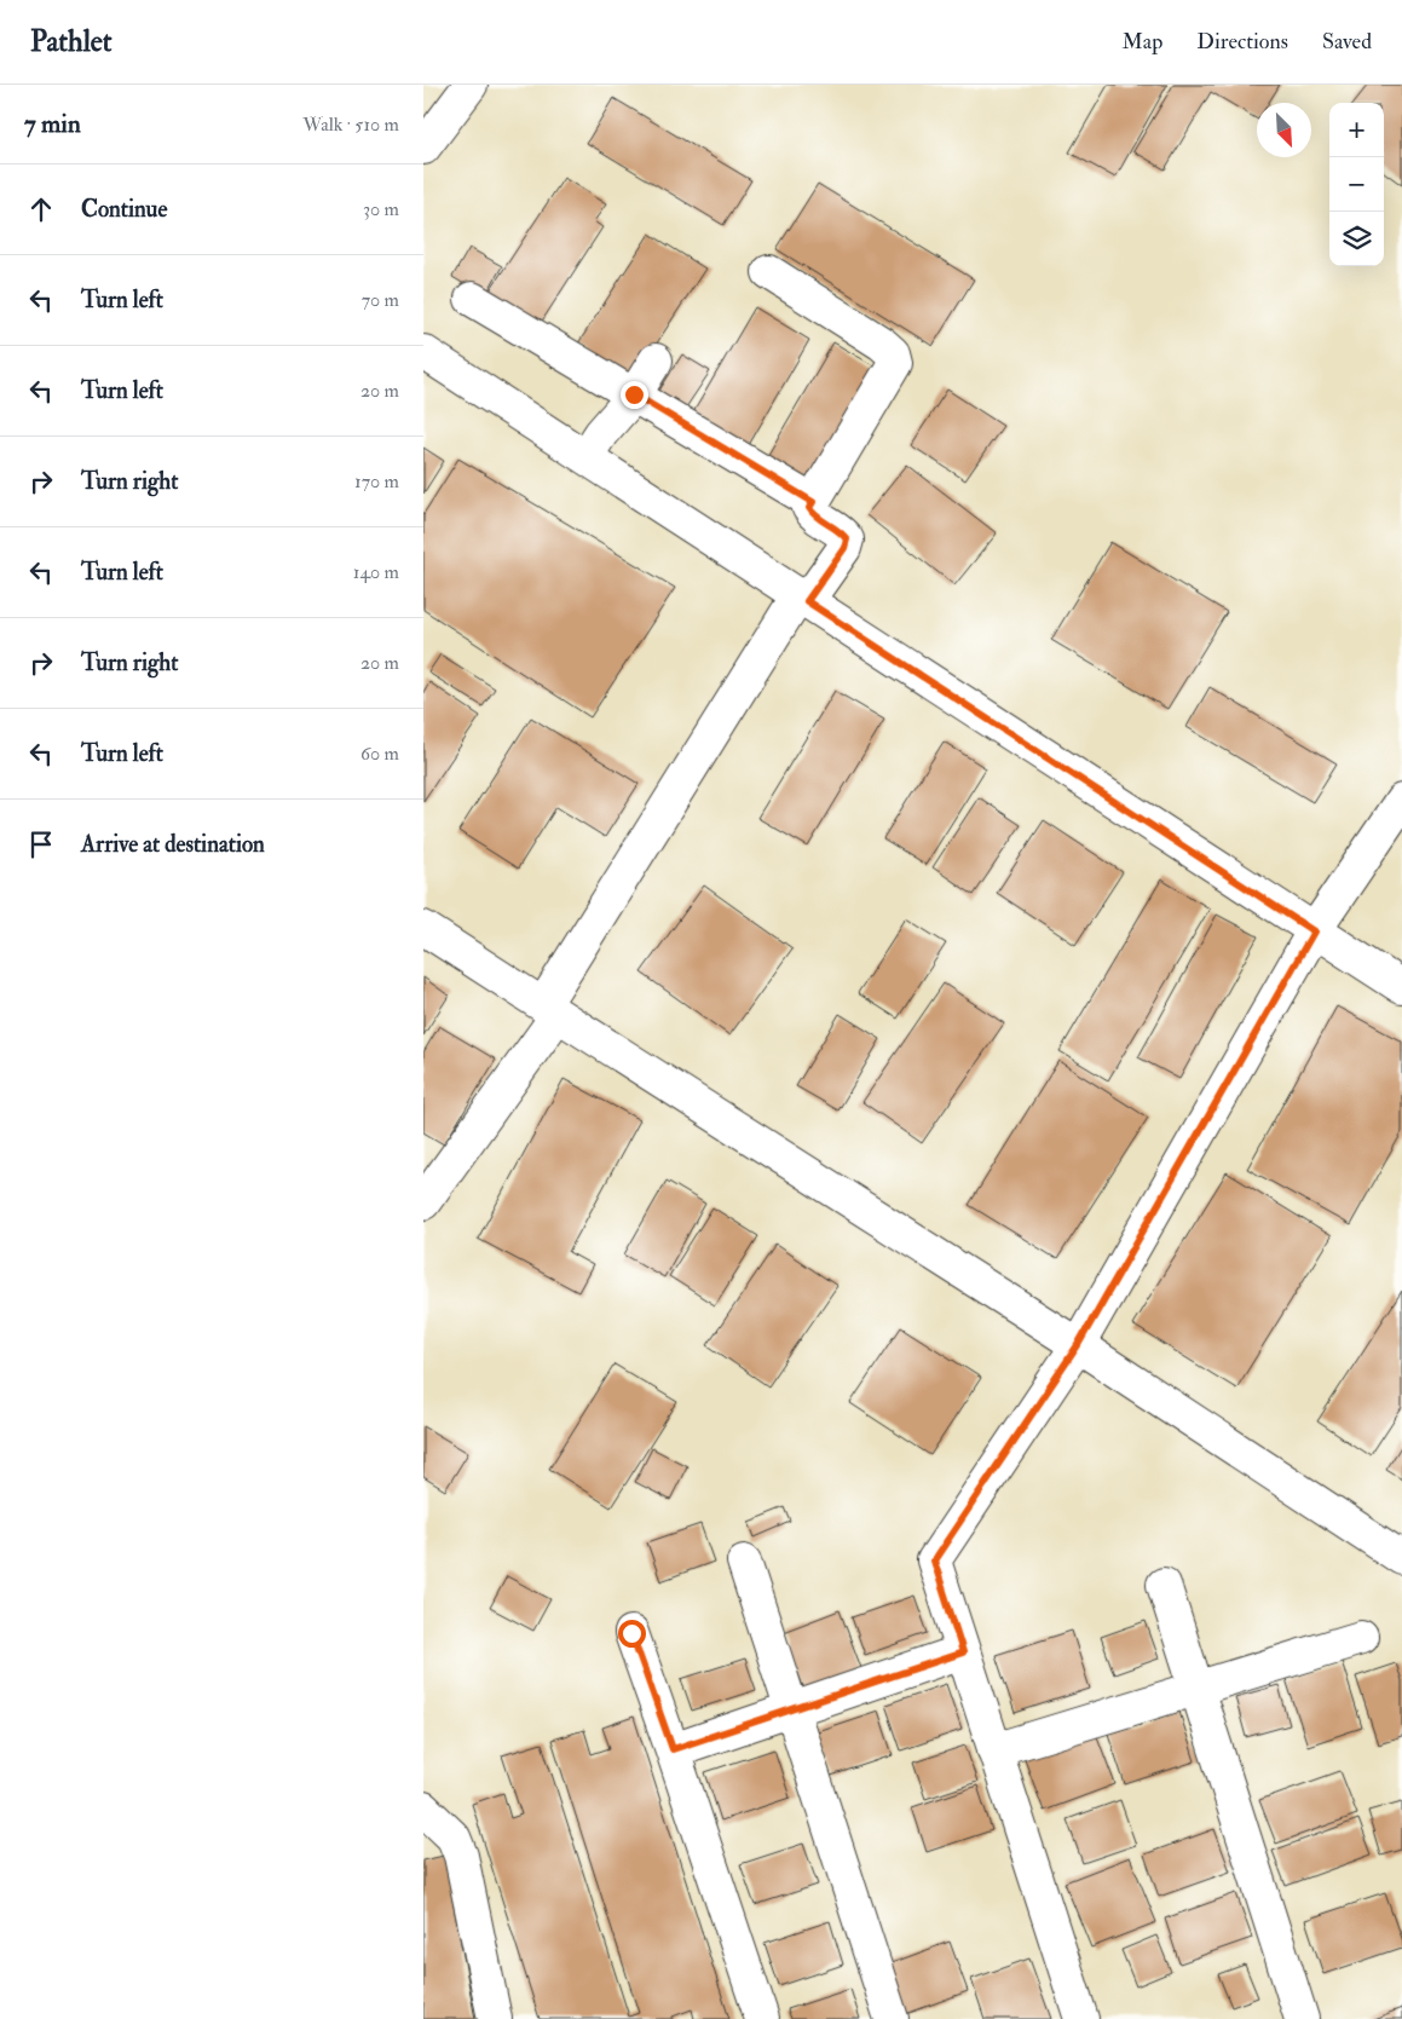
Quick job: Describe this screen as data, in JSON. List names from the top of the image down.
{
  "north": "bottom right",
  "page": {
    "header": "Pathlet",
    "nav": ["Map", "Directions", "Saved"],
    "heading": ["7 min", "Walk · 510 m"],
    "map_buttons": ["+", "−"],
    "list": [
      ["Continue", "30 m"],
      ["Turn left", "70 m"],
      ["Turn left", "20 m"],
      ["Turn right", "170 m"],
      ["Turn left", "140 m"],
      ["Turn right", "20 m"],
      ["Turn left", "60 m"],
      "Arrive at destination"
    ]
  }
}
